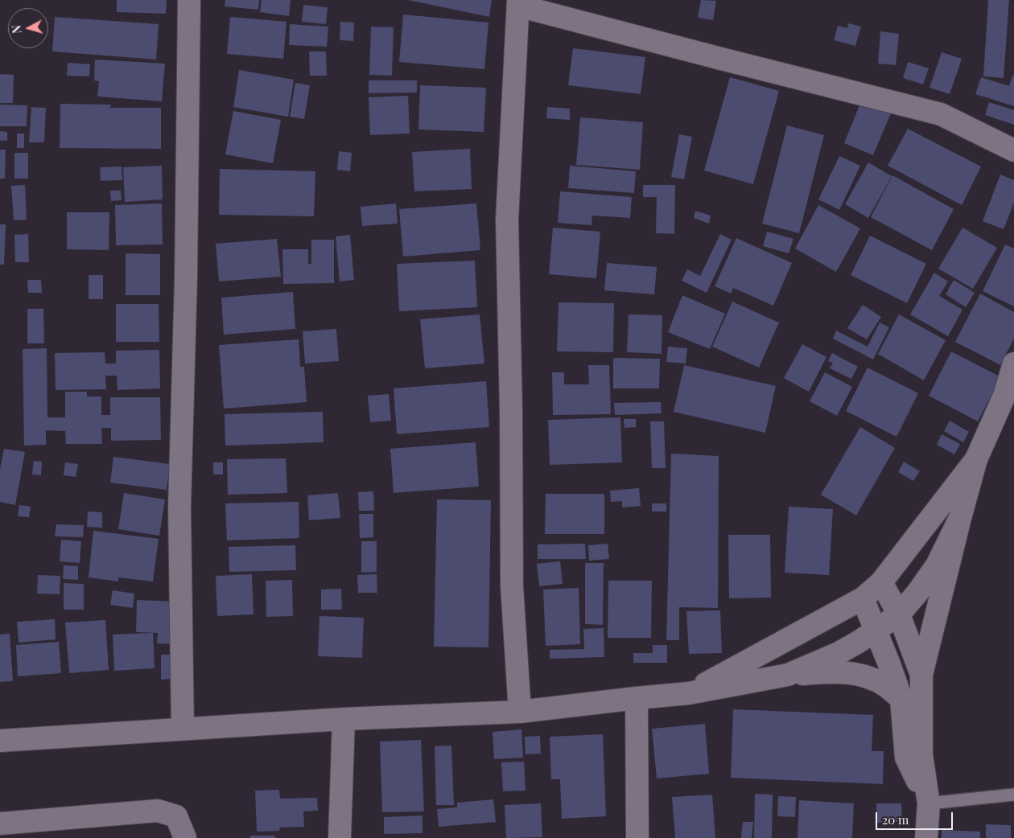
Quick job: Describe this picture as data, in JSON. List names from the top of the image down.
{
  "scale_bar": "20 m",
  "north": "left"
}
